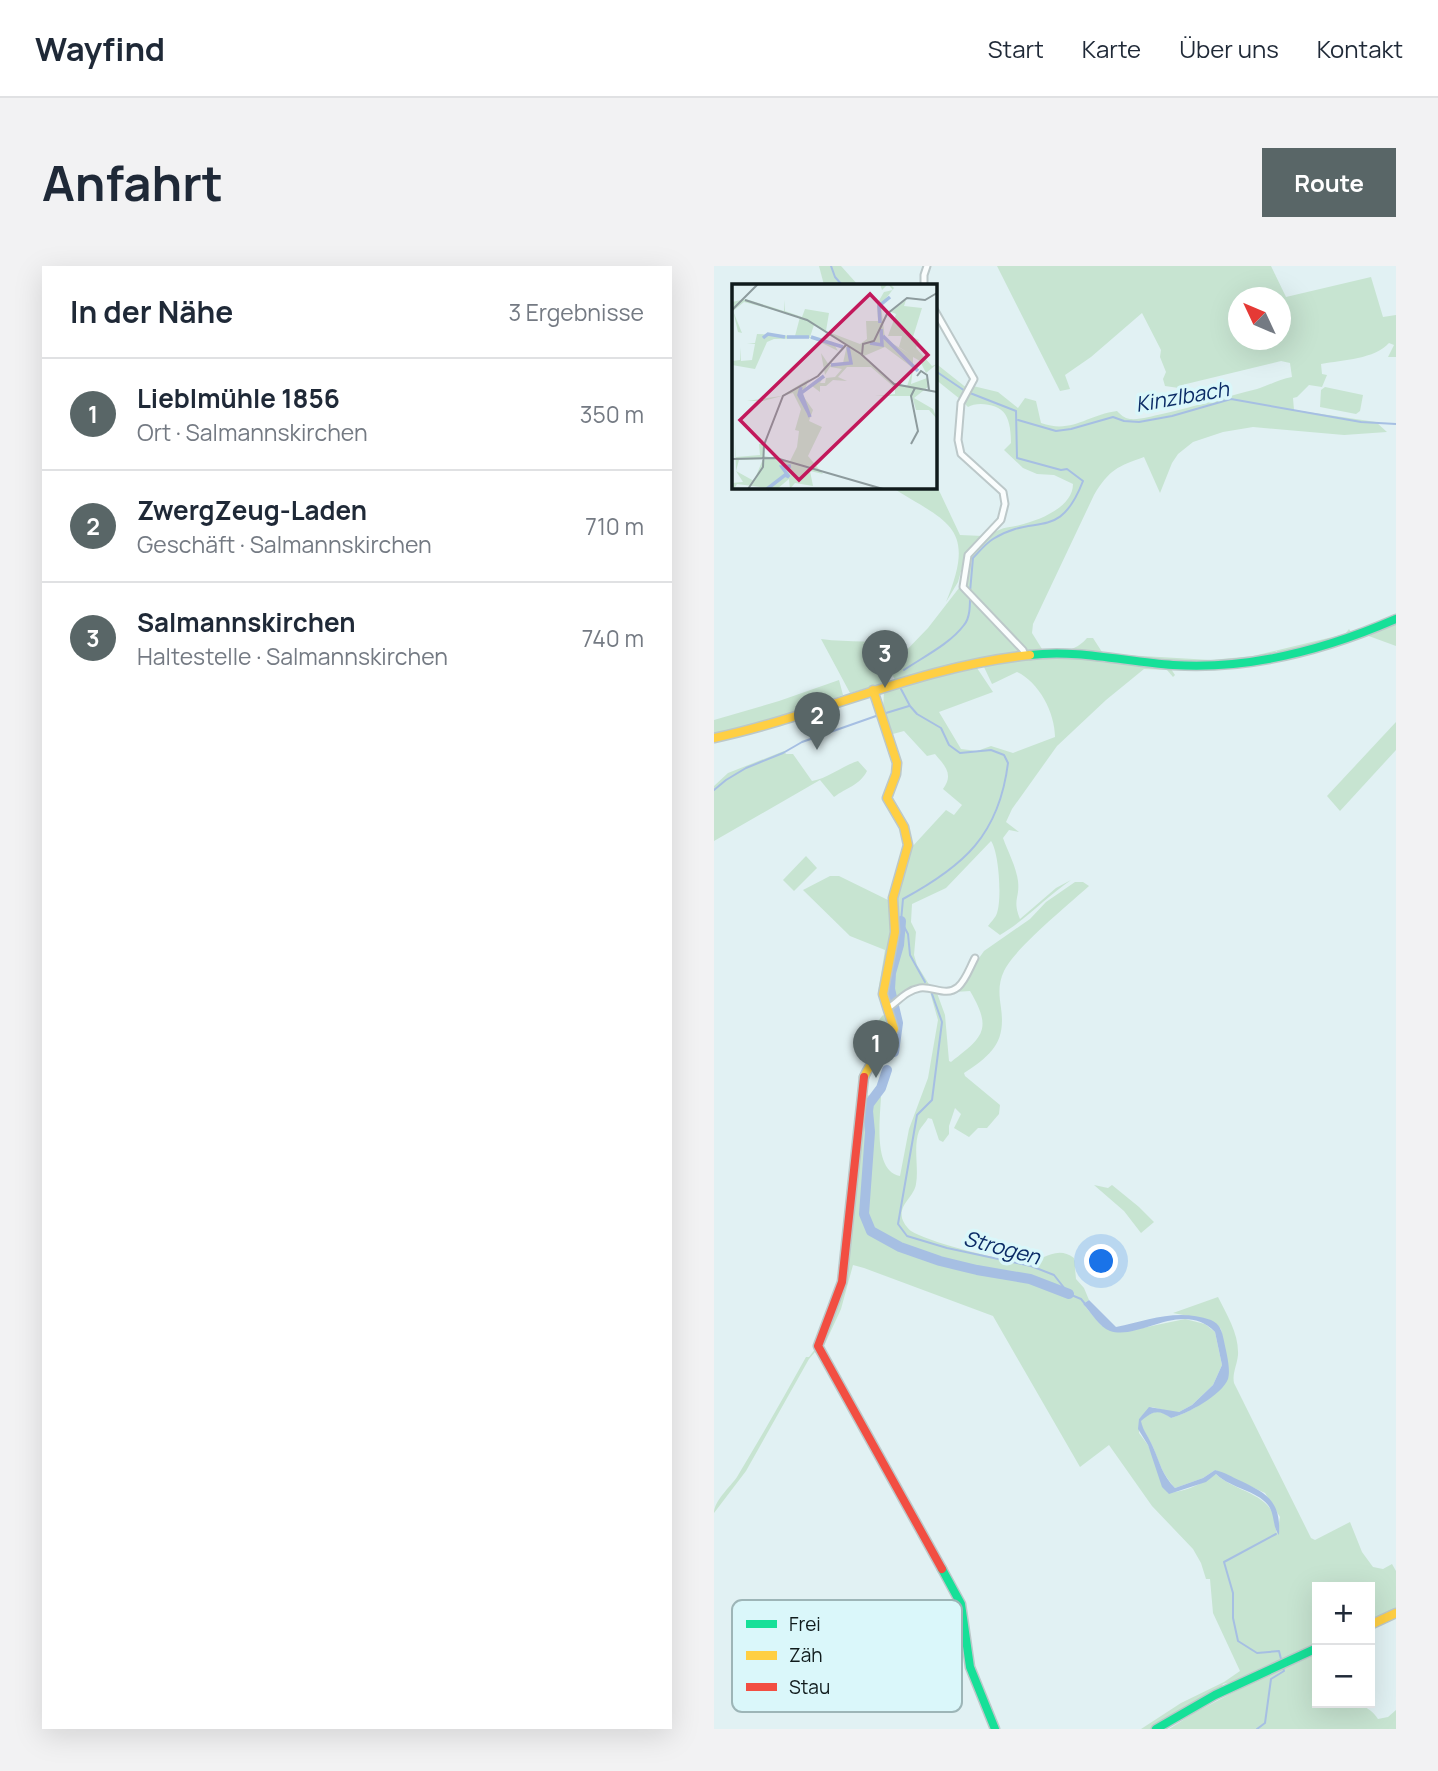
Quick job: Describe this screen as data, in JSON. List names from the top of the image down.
{
  "water": ["Kinzlbach", "Strogen"],
  "legend": ["Frei", "Zäh", "Stau"],
  "north": "top left",
  "page": {
    "header": "Wayfind",
    "nav": [
      "Start",
      "Karte",
      "Über uns",
      "Kontakt"
    ],
    "buttons": "Route",
    "title": "Anfahrt",
    "heading": ["In der Nähe", "3 Ergebnisse"],
    "list": [
      {
        "mark": "1",
        "name": "Lieblmühle 1856",
        "note": "Ort · Salmannskirchen",
        "value": "350 m"
      },
      {
        "mark": "2",
        "name": "ZwergZeug-Laden",
        "note": "Geschäft · Salmannskirchen",
        "value": "710 m"
      },
      {
        "mark": "3",
        "name": "Salmannskirchen",
        "note": "Haltestelle · Salmannskirchen",
        "value": "740 m"
      }
    ],
    "pins": ["3", "2", "1"],
    "map_buttons": ["+", "−"]
  }
}
